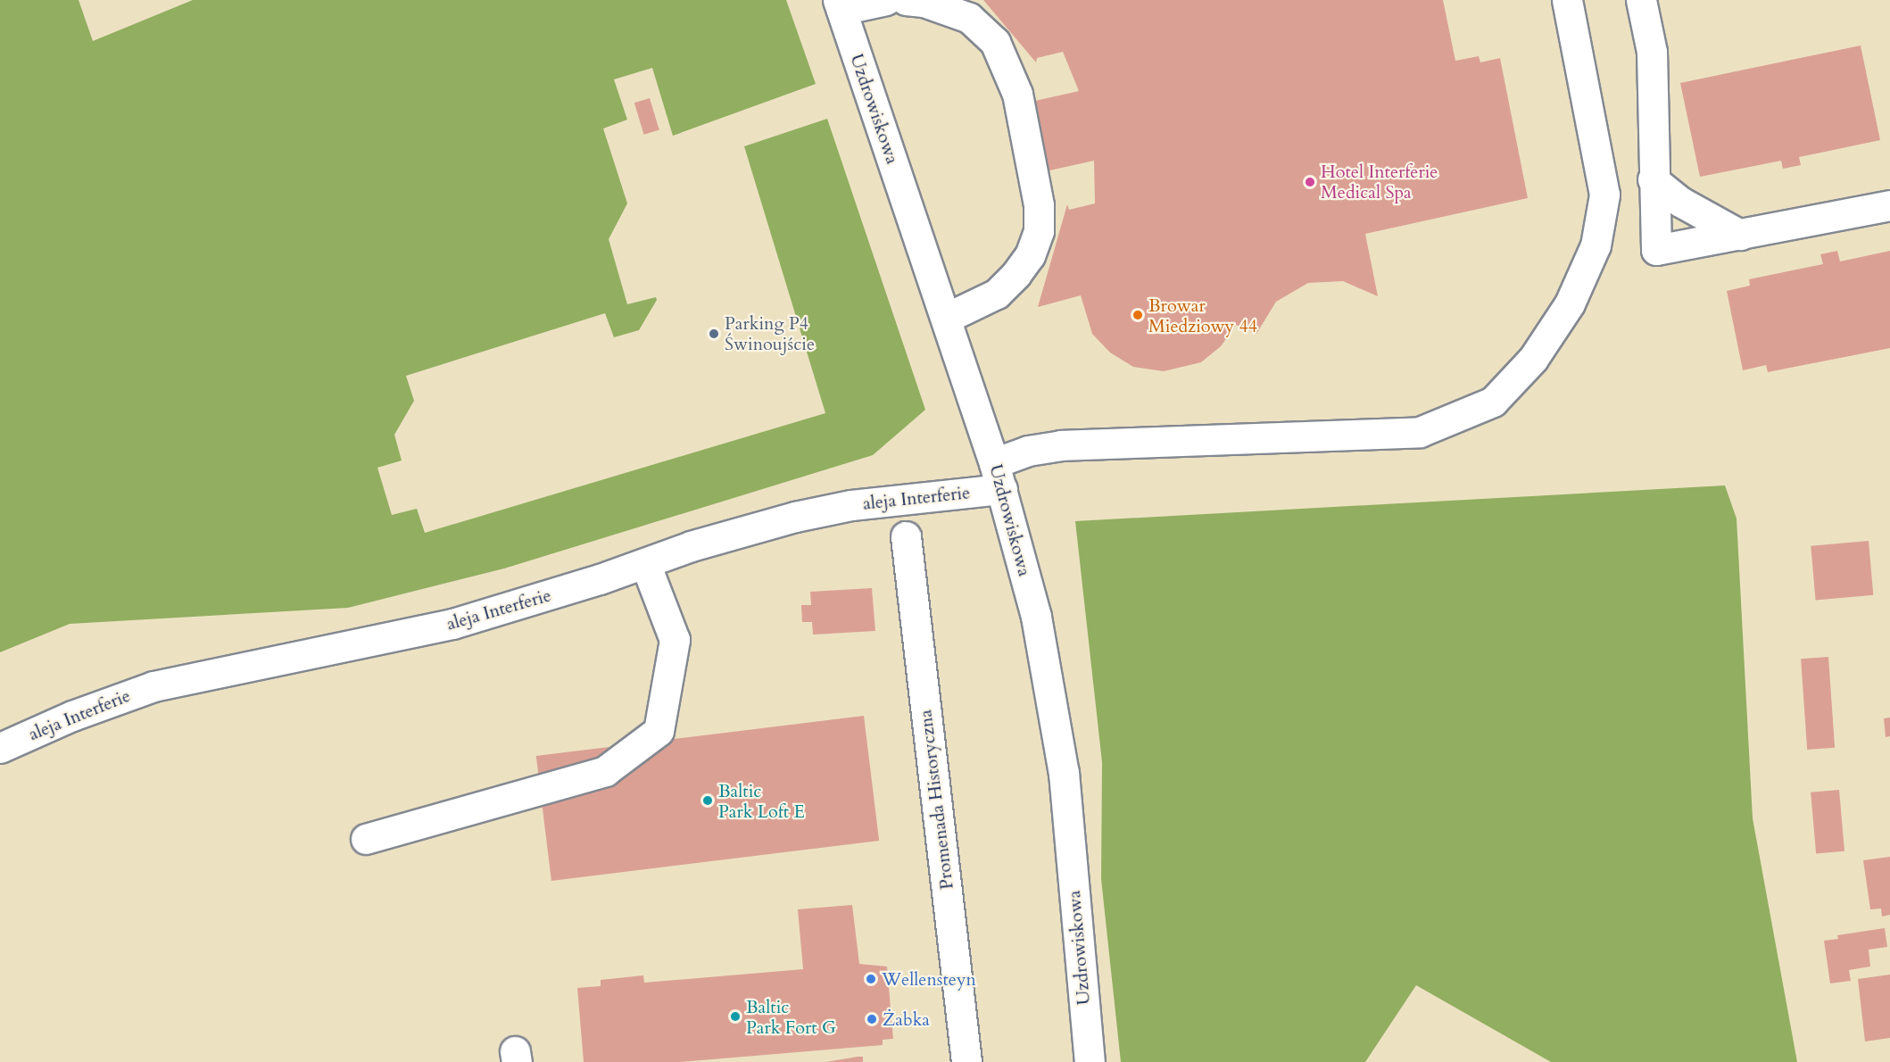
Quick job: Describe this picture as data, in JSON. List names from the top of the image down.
{
  "streets": {
    "street": ["Uzdrowiskowa", "aleja Interferie", "Promenada Historyczna"]
  },
  "crossings": [
    ["Uzdrowiskowa", "aleja Interferie"]
  ],
  "places": [
    "Hotel Interferie Medical Spa",
    "Browar Miedziowy 44",
    "Parking P4 Świnoujście",
    "Baltic Park Loft E",
    "Wellensteyn",
    "Baltic Park Fort G",
    "Żabka"
  ]
}
